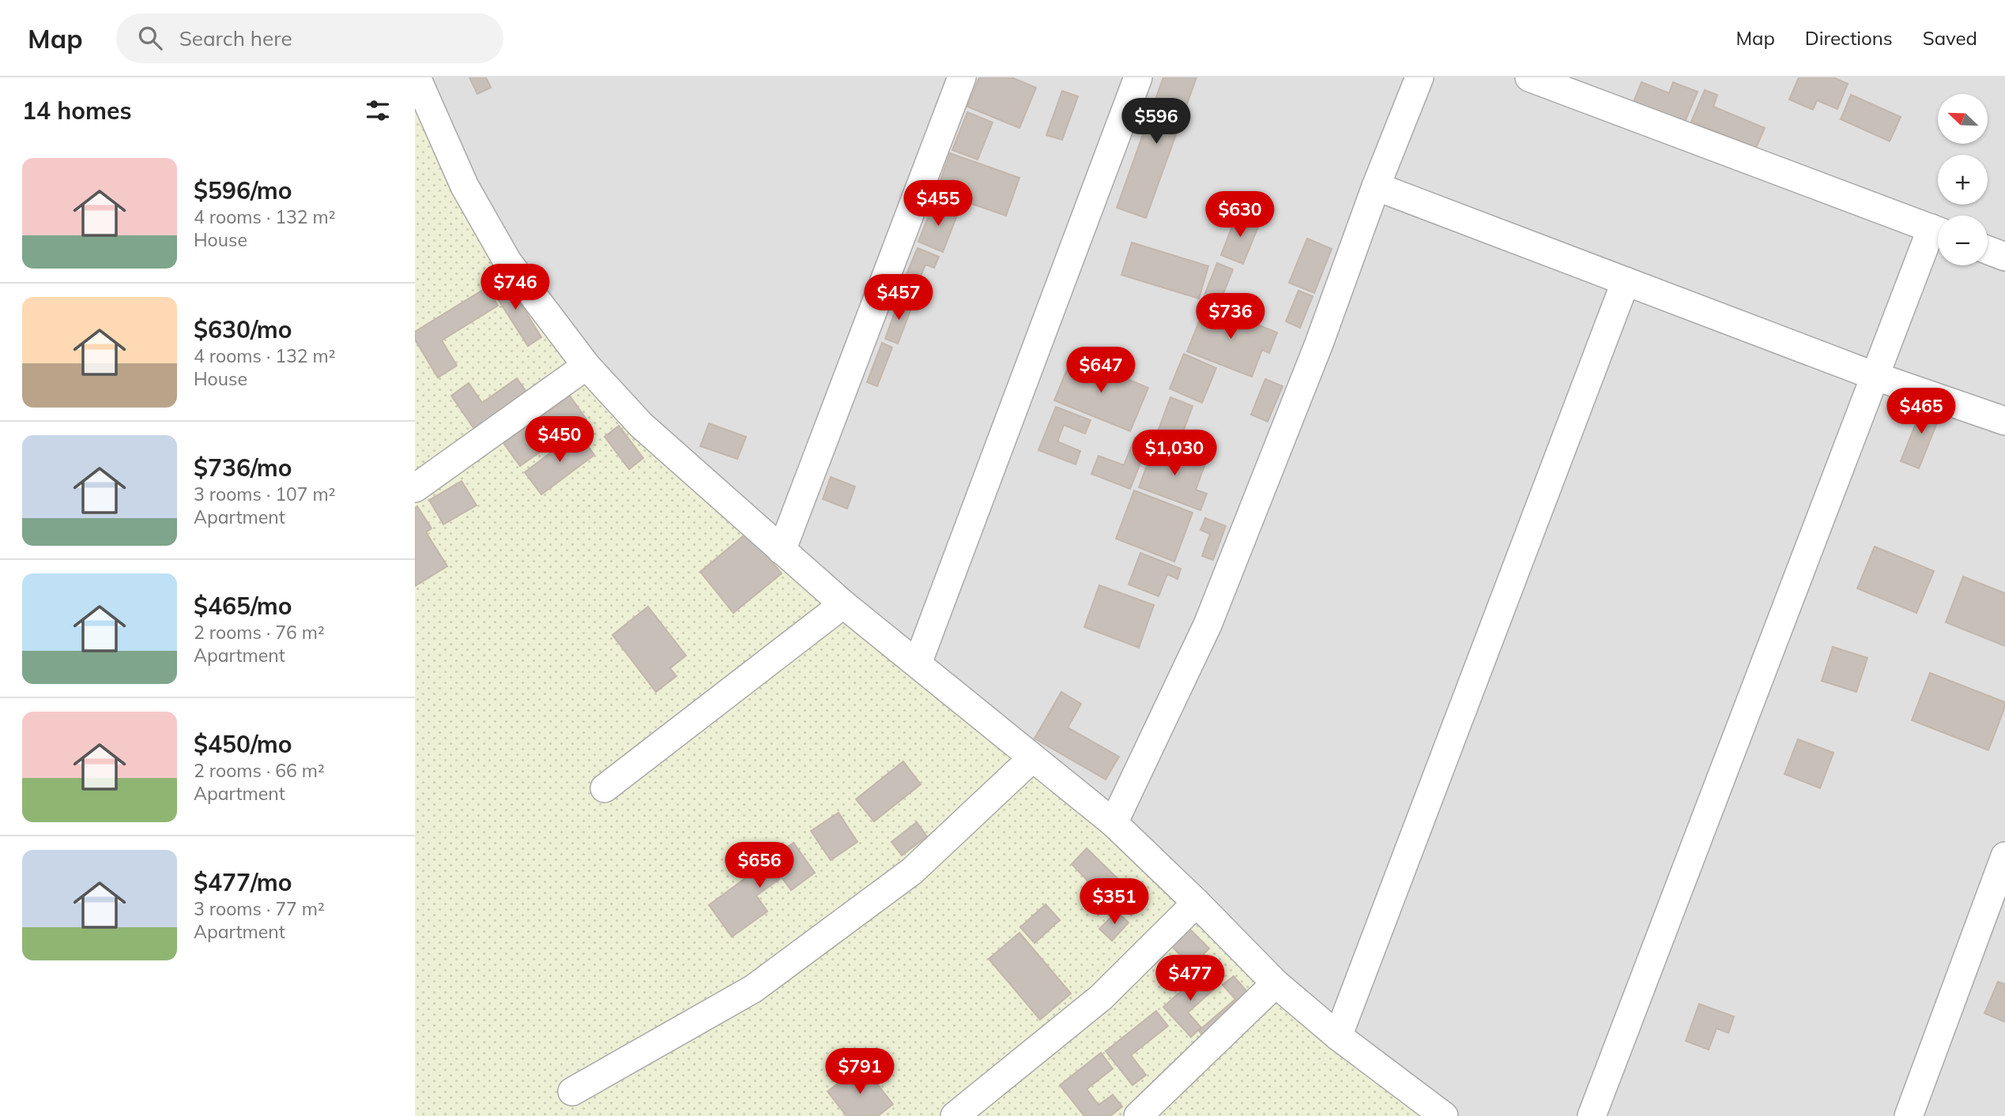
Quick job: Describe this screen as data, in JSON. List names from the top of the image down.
{
  "north": "top left",
  "page": {
    "header": "Map",
    "search": "Search here",
    "nav": ["Map", "Directions", "Saved"],
    "heading": "14 homes",
    "map_buttons": ["+", "−"],
    "price": [
      "$596",
      "$455",
      "$630",
      "$746",
      "$457",
      "$736",
      "$647",
      "$465",
      "$450",
      "$1,030",
      "$656",
      "$351",
      "$477",
      "$791"
    ],
    "list": [
      {
        "name": "$596/mo",
        "note": "4 rooms · 132 m² · House"
      },
      {
        "name": "$630/mo",
        "note": "4 rooms · 132 m² · House"
      },
      {
        "name": "$736/mo",
        "note": "3 rooms · 107 m² · Apartment"
      },
      {
        "name": "$465/mo",
        "note": "2 rooms · 76 m² · Apartment"
      },
      {
        "name": "$450/mo",
        "note": "2 rooms · 66 m² · Apartment"
      },
      {
        "name": "$477/mo",
        "note": "3 rooms · 77 m² · Apartment"
      }
    ]
  }
}
